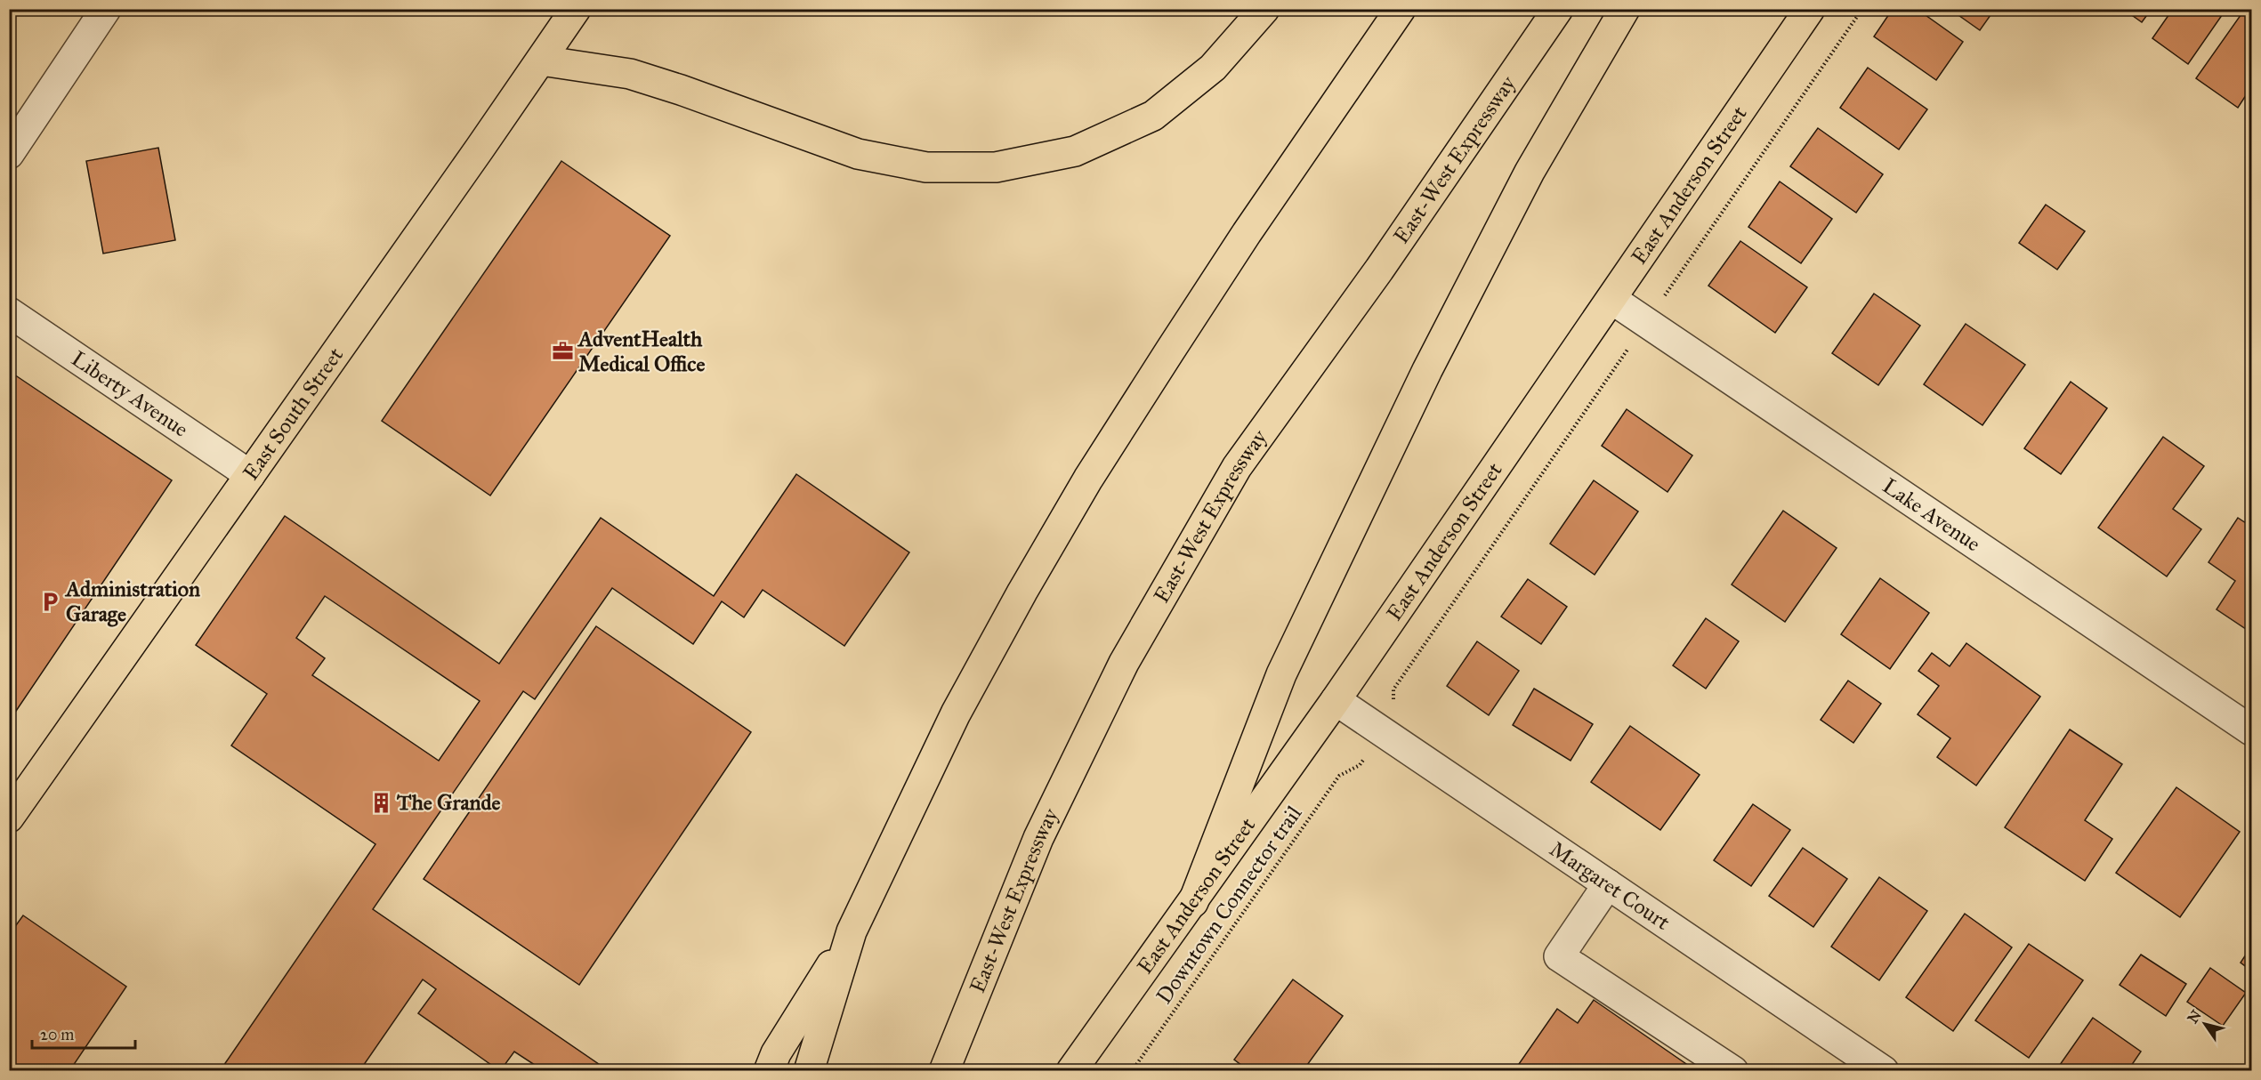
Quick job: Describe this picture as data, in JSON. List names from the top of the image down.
{
  "streets": {
    "main road": ["East-West Expressway", "East Anderson Street", "East South Street"],
    "street": ["Liberty Avenue", "Lake Avenue", "Margaret Court"],
    "path": ["Downtown Connector trail"]
  },
  "crossings": [
    ["East Anderson Street", "Lake Avenue"],
    ["East Anderson Street", "Margaret Court"],
    ["Liberty Avenue", "East South Street"]
  ],
  "places": {
    "office": ["AdventHealth Medical Office"],
    "parking": ["Administration Garage"],
    "building": ["The Grande"]
  },
  "scale_bar": "20 m",
  "north": "top left"
}
